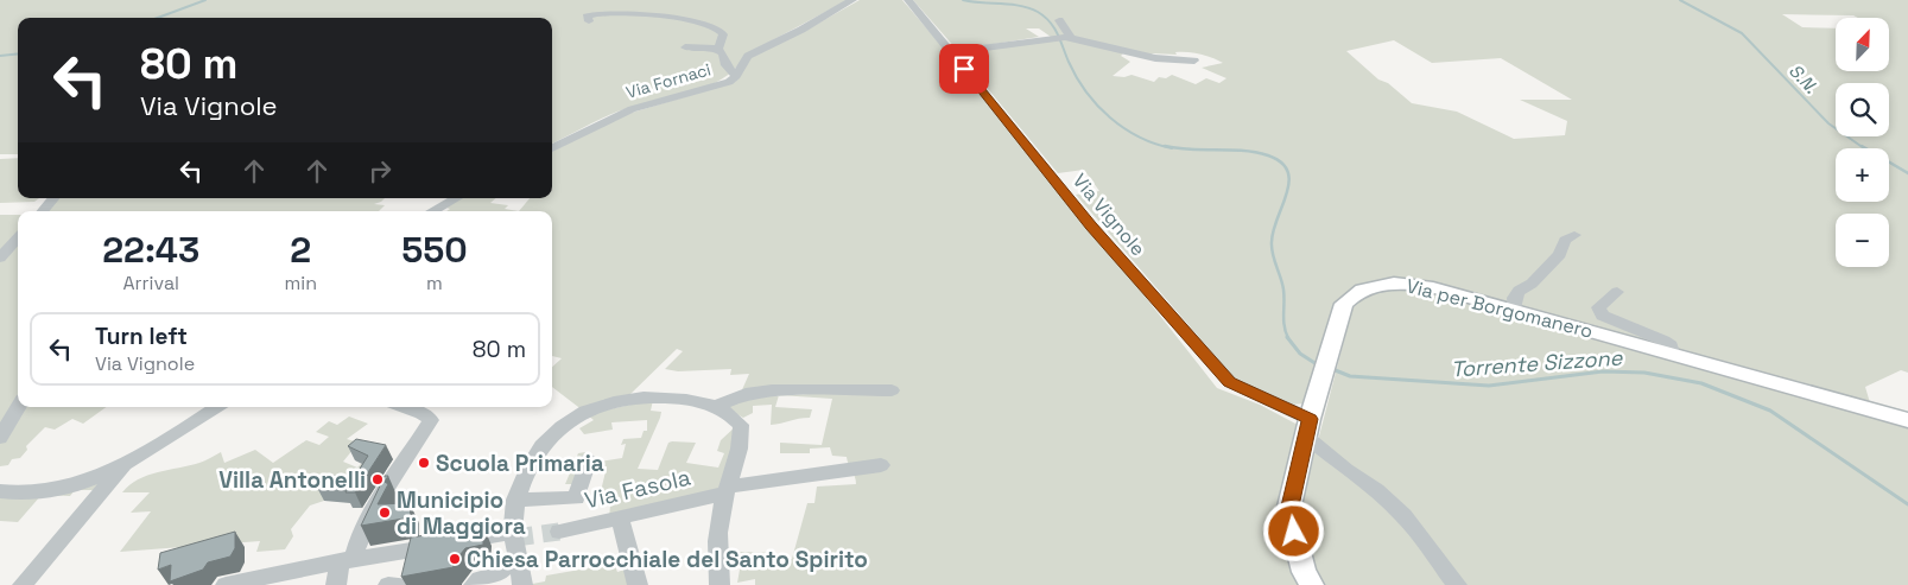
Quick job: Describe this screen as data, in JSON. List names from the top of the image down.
{
  "streets": {
    "main road": ["Via per Borgomanero"],
    "street": ["Via Fornaci", "Via Vignole", "Via Fasola"]
  },
  "crossings": [
    ["Via Vignole", "Via per Borgomanero"]
  ],
  "water": ["S.N.", "Torrente Sizzone"],
  "places": [
    "Scuola Primaria",
    "Villa Antonelli",
    "Municipio di Maggiora",
    "Chiesa Parrocchiale del Santo Spirito"
  ],
  "north": "top right",
  "page": {
    "map_buttons": ["+", "−"],
    "turn": ["80 m", "Via Vignole"],
    "eta": [
      "22:43",
      "Arrival",
      "2",
      "min",
      "550",
      "m"
    ],
    "list": [
      {
        "name": "Turn left",
        "note": "Via Vignole",
        "value": "80 m"
      }
    ]
  }
}
